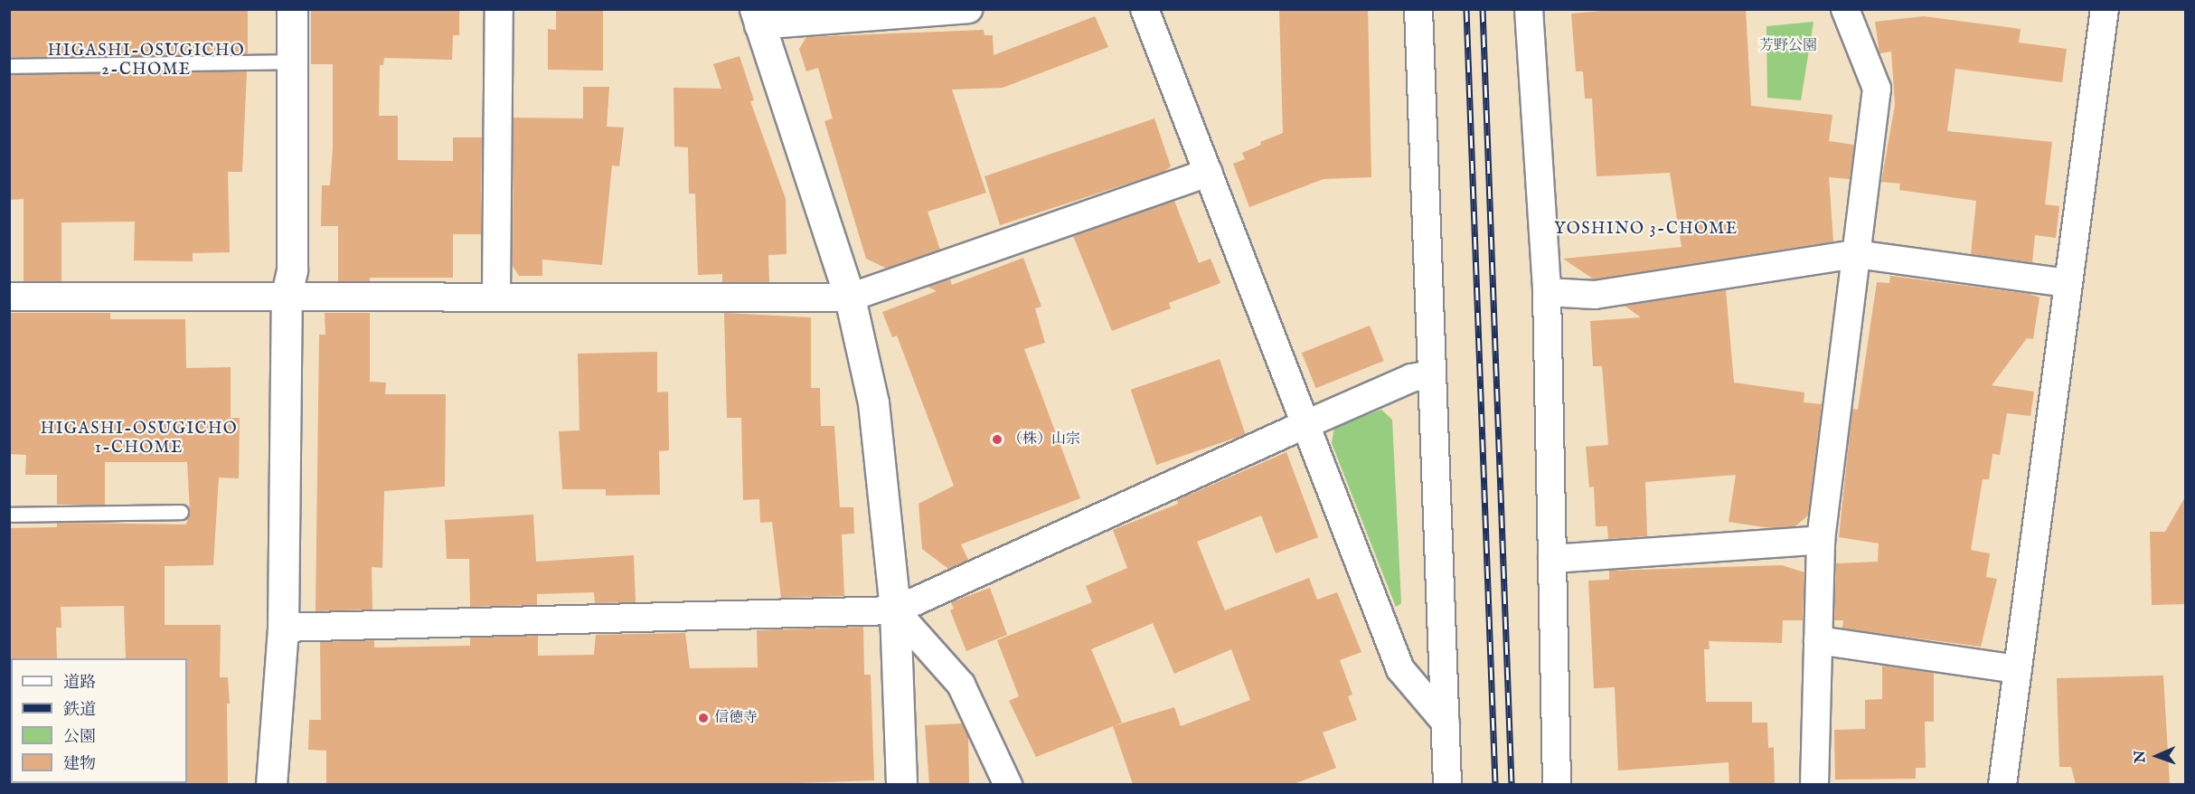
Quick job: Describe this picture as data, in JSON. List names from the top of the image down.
{
  "districts": ["HIGASHI-OSUGICHO 2-CHOME", "YOSHINO 3-CHOME", "HIGASHI-OSUGICHO 1-CHOME"],
  "parks": ["芳野公園"],
  "places": ["（株）山宗", "信徳寺"],
  "legend": [
    "道路",
    "鉄道",
    "公園",
    "建物"
  ],
  "north": "left"
}
